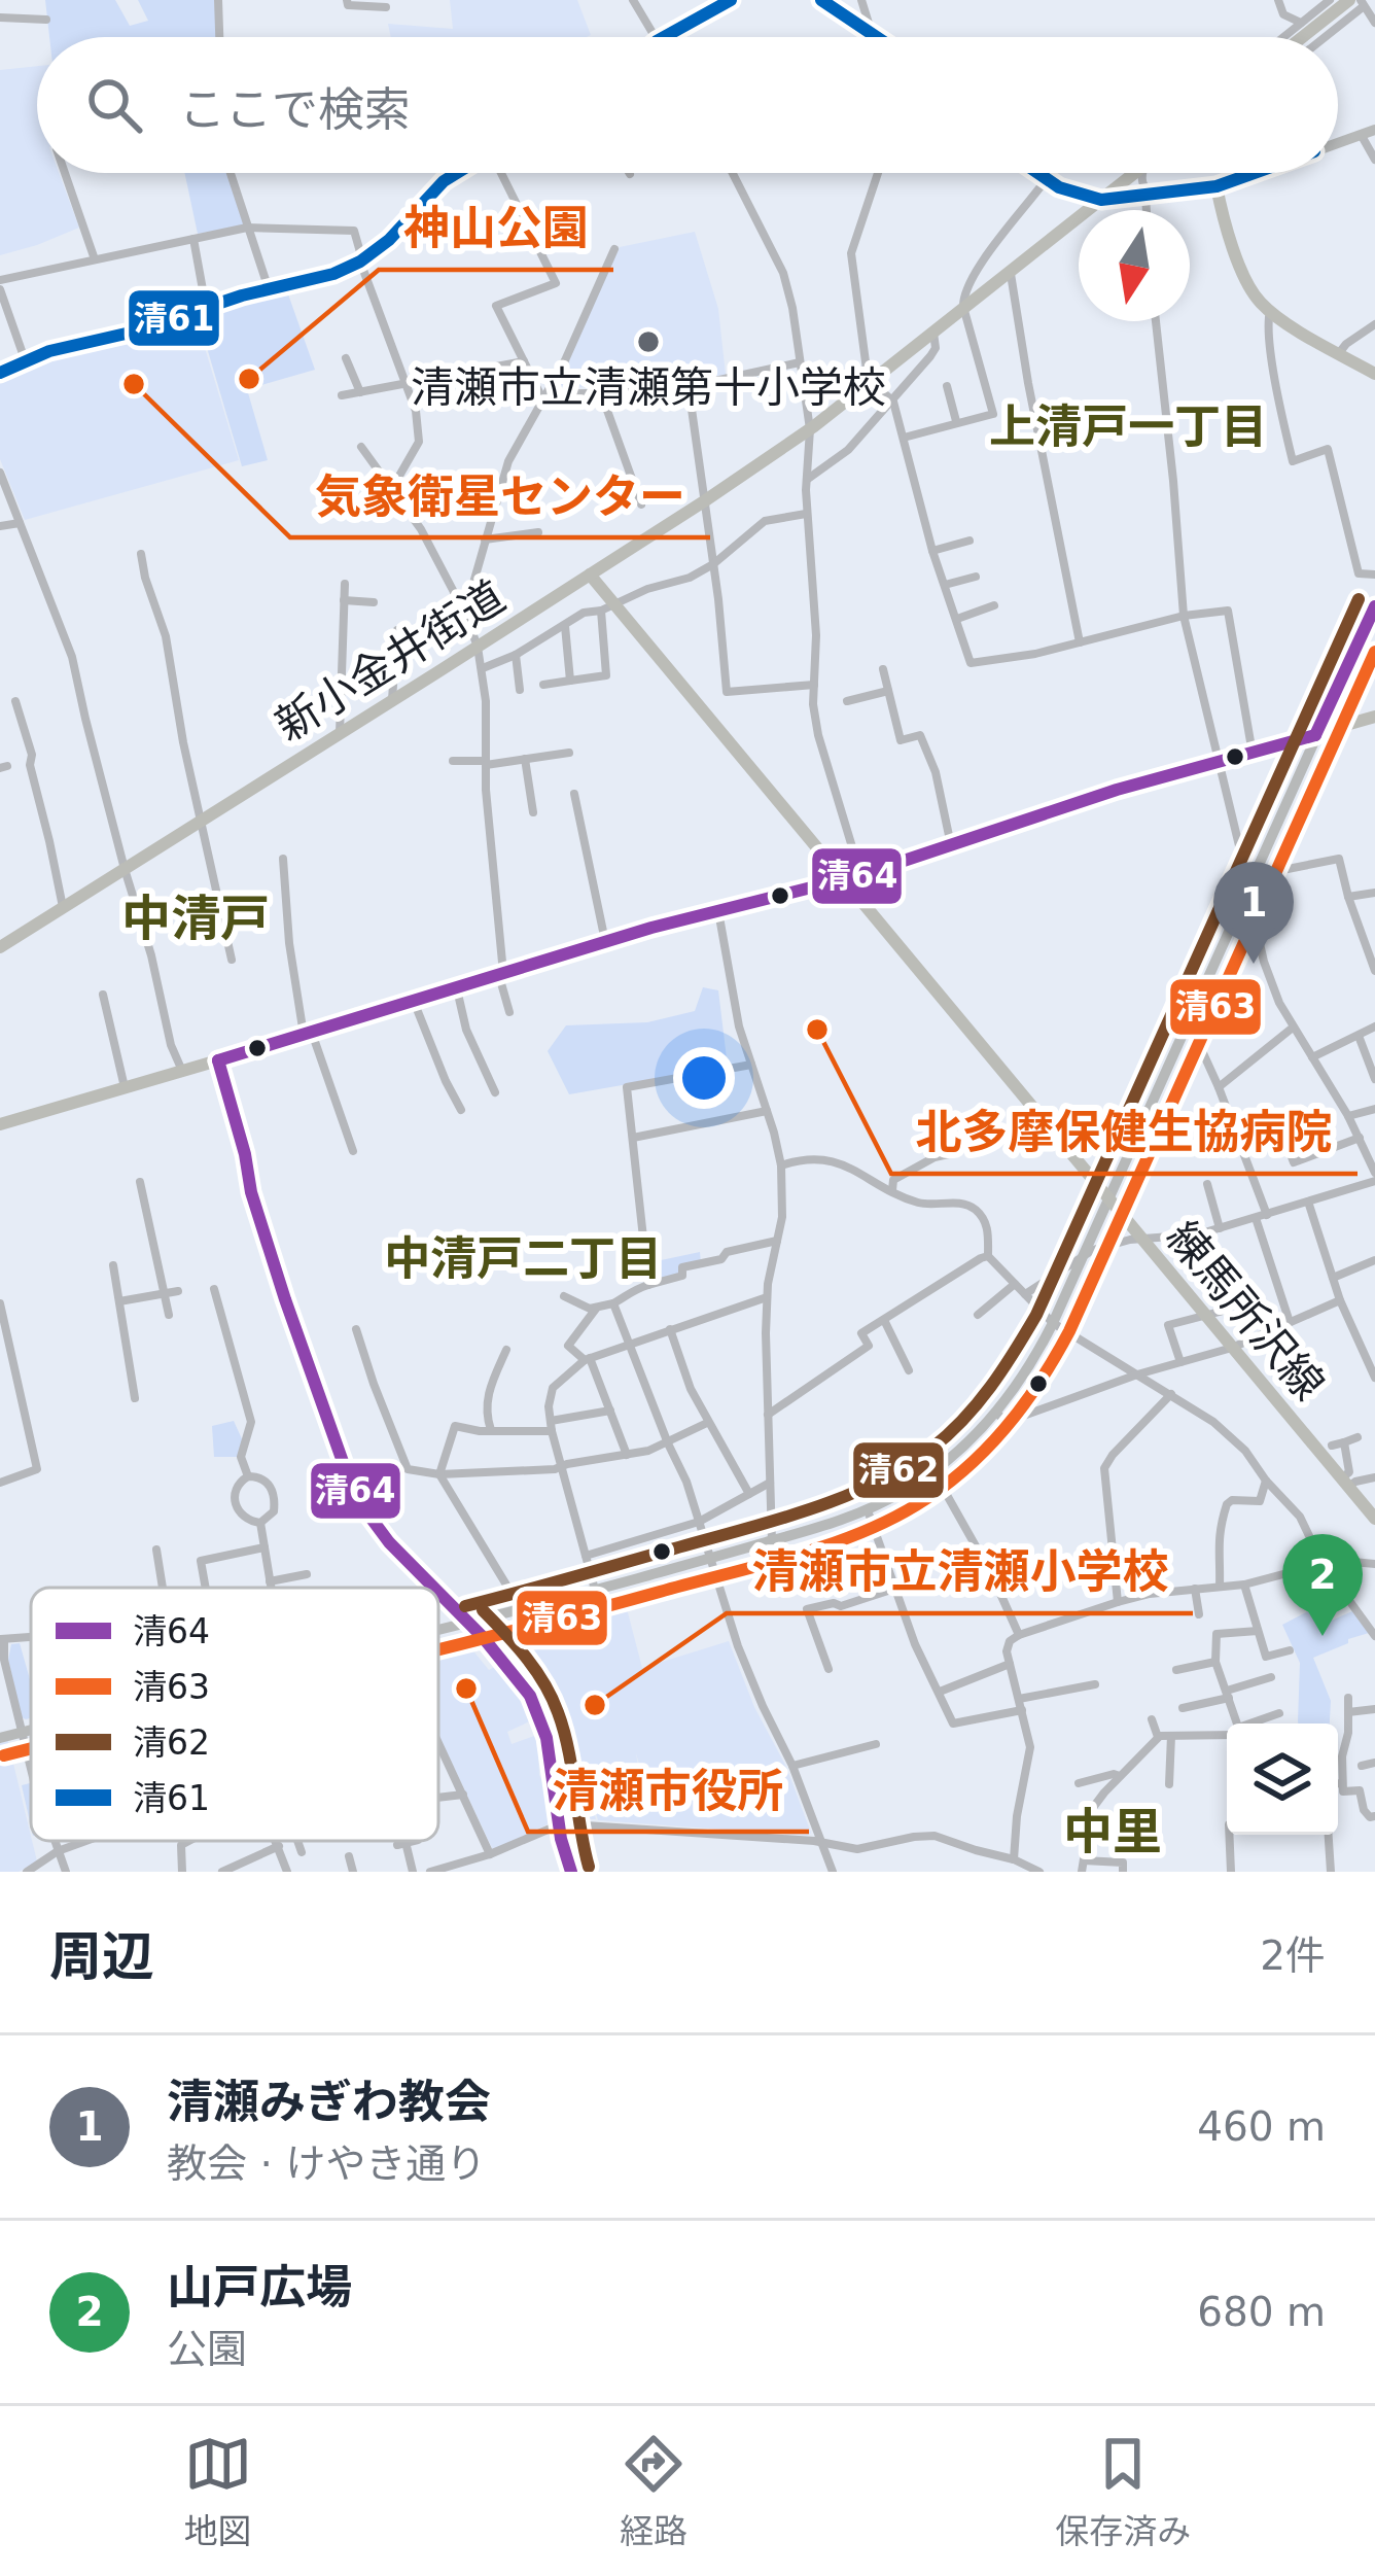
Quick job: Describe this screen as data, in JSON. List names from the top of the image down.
{
  "streets": {
    "main road": ["新小金井街道", "練馬所沢線"]
  },
  "crossings": [
    ["新小金井街道", "練馬所沢線"]
  ],
  "districts": [
    "上清戸一丁目",
    "中清戸",
    "中清戸二丁目",
    "中里"
  ],
  "places": [
    "清瀬市立清瀬第十小学校",
    "神山公園",
    "気象衛星センター",
    "北多摩保健生協病院",
    "清瀬市役所",
    "清瀬市立清瀬小学校"
  ],
  "lines": [
    "transit line 清61",
    "transit line 清62",
    "transit line 清64",
    "transit line 清63"
  ],
  "legend": [
    "清64",
    "清63",
    "清62",
    "清61"
  ],
  "north": "bottom",
  "page": {
    "search": "ここで検索",
    "pins": ["1", "2"],
    "heading": ["周辺", "2件"],
    "list": [
      {
        "mark": "1",
        "name": "清瀬みぎわ教会",
        "note": "教会 · けやき通り",
        "value": "460 m"
      },
      {
        "mark": "2",
        "name": "山戸広場",
        "note": "公園",
        "value": "680 m"
      }
    ],
    "nav": ["地図", "経路", "保存済み"]
  }
}
